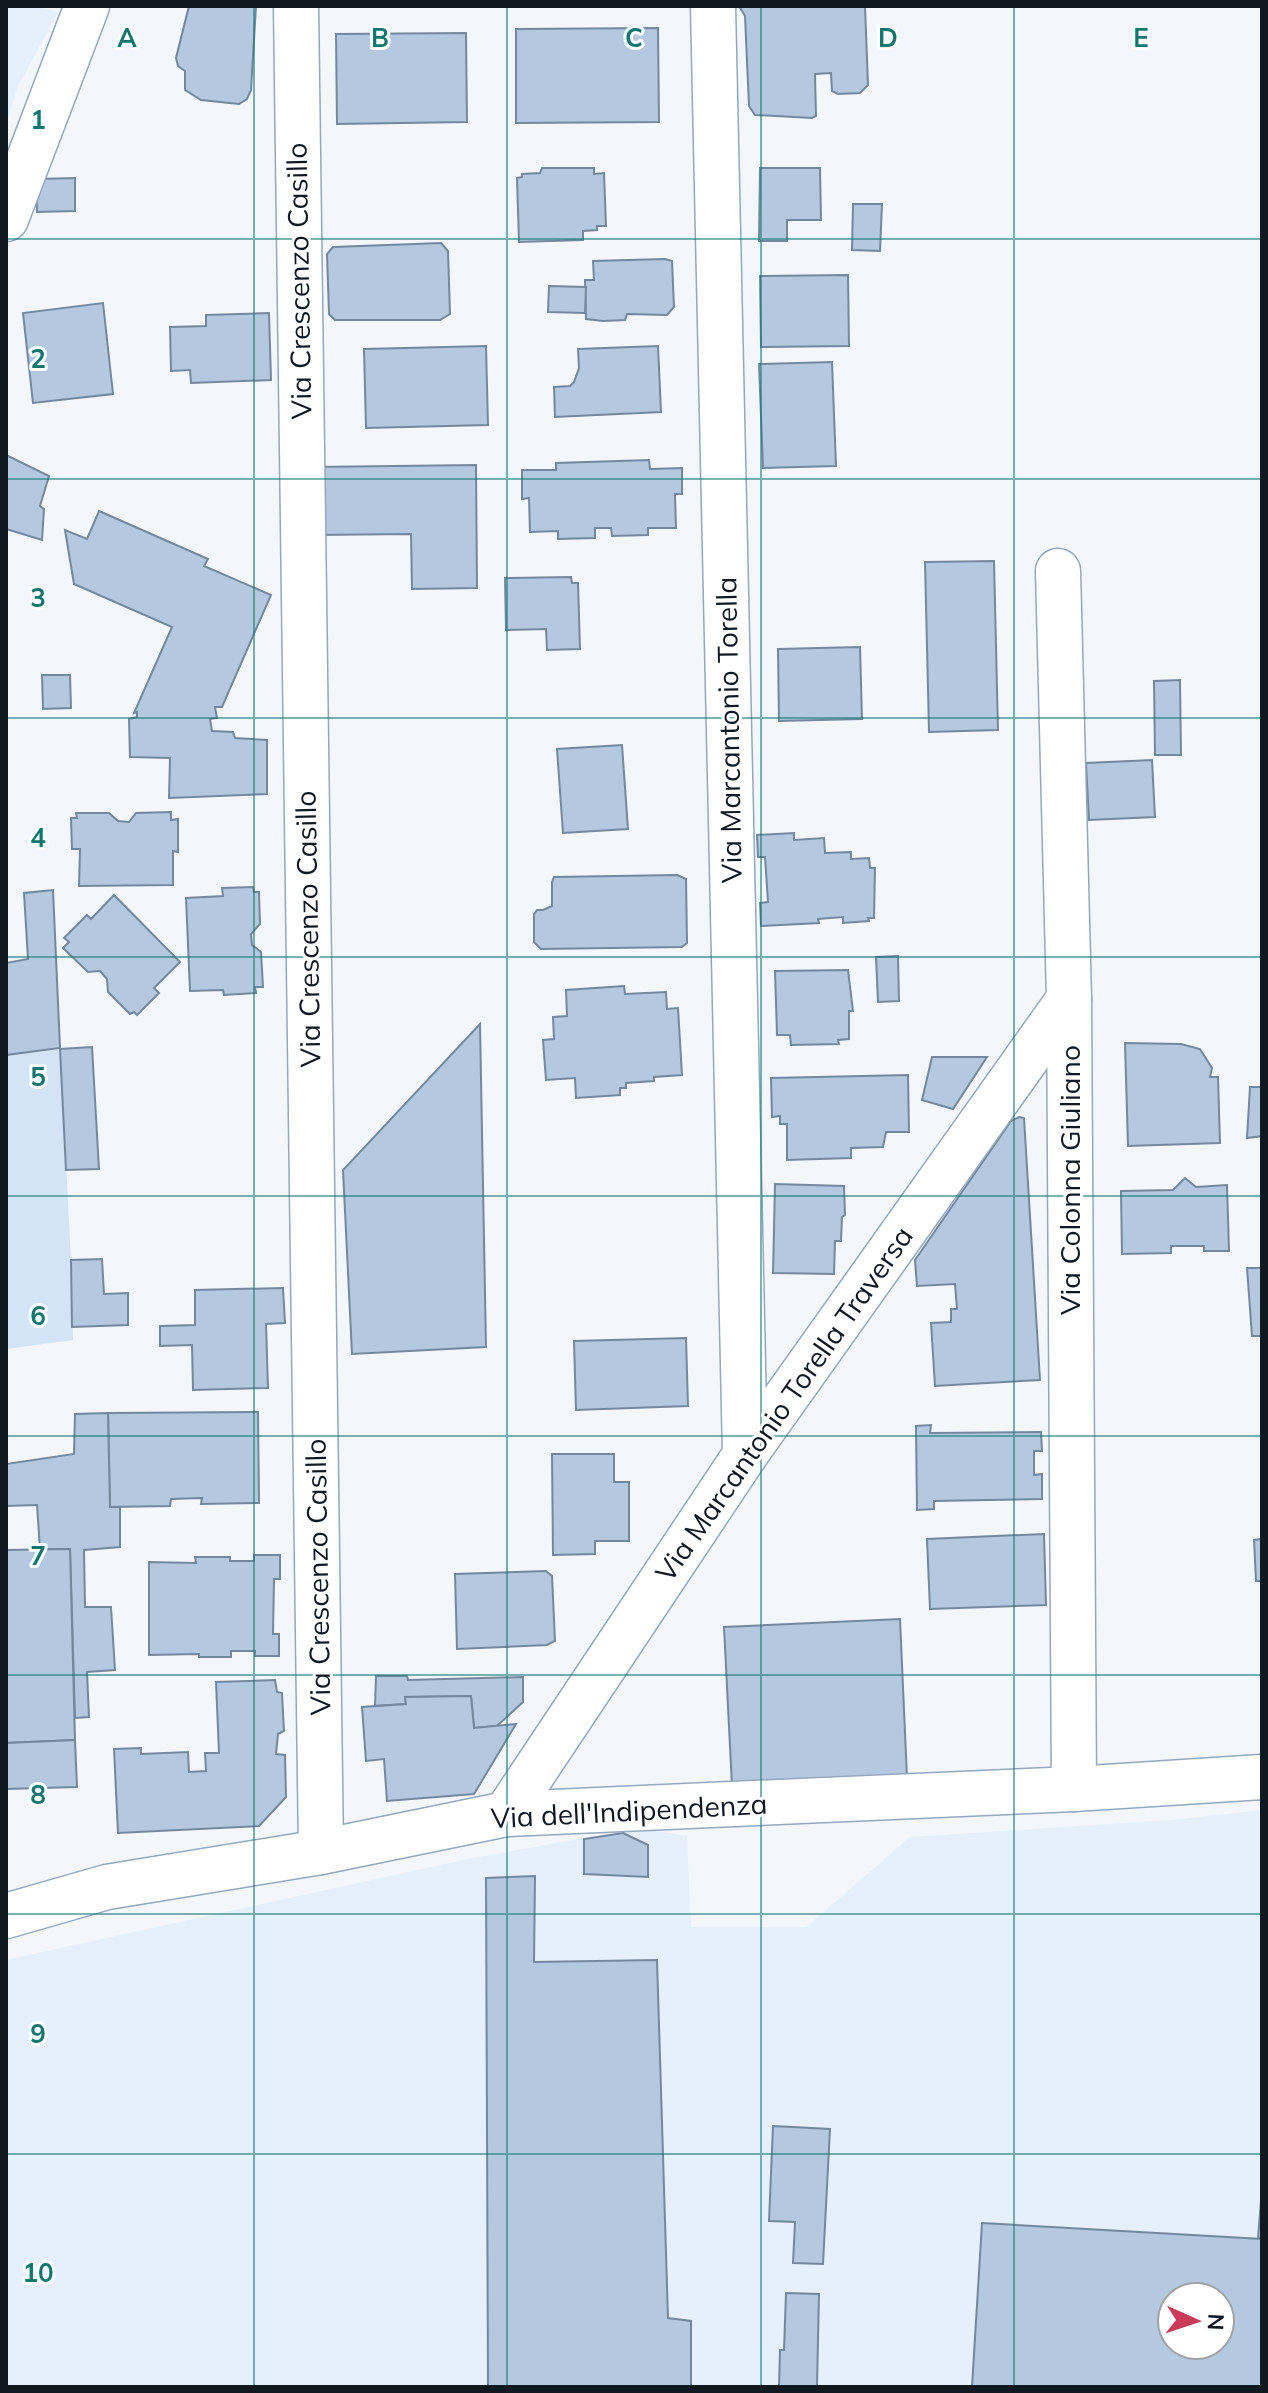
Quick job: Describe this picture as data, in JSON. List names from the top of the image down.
{
  "streets": {
    "street": [
      "Via Crescenzo Casillo",
      "Via Marcantonio Torella",
      "Via Colonna Giuliano",
      "Via Marcantonio Torella Traversa",
      "Via dell'Indipendenza"
    ]
  },
  "crossings": [
    ["Via Crescenzo Casillo", "Via dell'Indipendenza"],
    ["Via Marcantonio Torella", "Via Marcantonio Torella Traversa"],
    ["Via Colonna Giuliano", "Via Marcantonio Torella Traversa"],
    ["Via Colonna Giuliano", "Via dell'Indipendenza"],
    ["Via Marcantonio Torella Traversa", "Via dell'Indipendenza"]
  ],
  "north": "right",
  "grid": {
    "columns": [
      "A",
      "B",
      "C",
      "D",
      "E"
    ],
    "rows": [
      "1",
      "2",
      "3",
      "4",
      "5",
      "6",
      "7",
      "8",
      "9",
      "10"
    ]
  }
}
